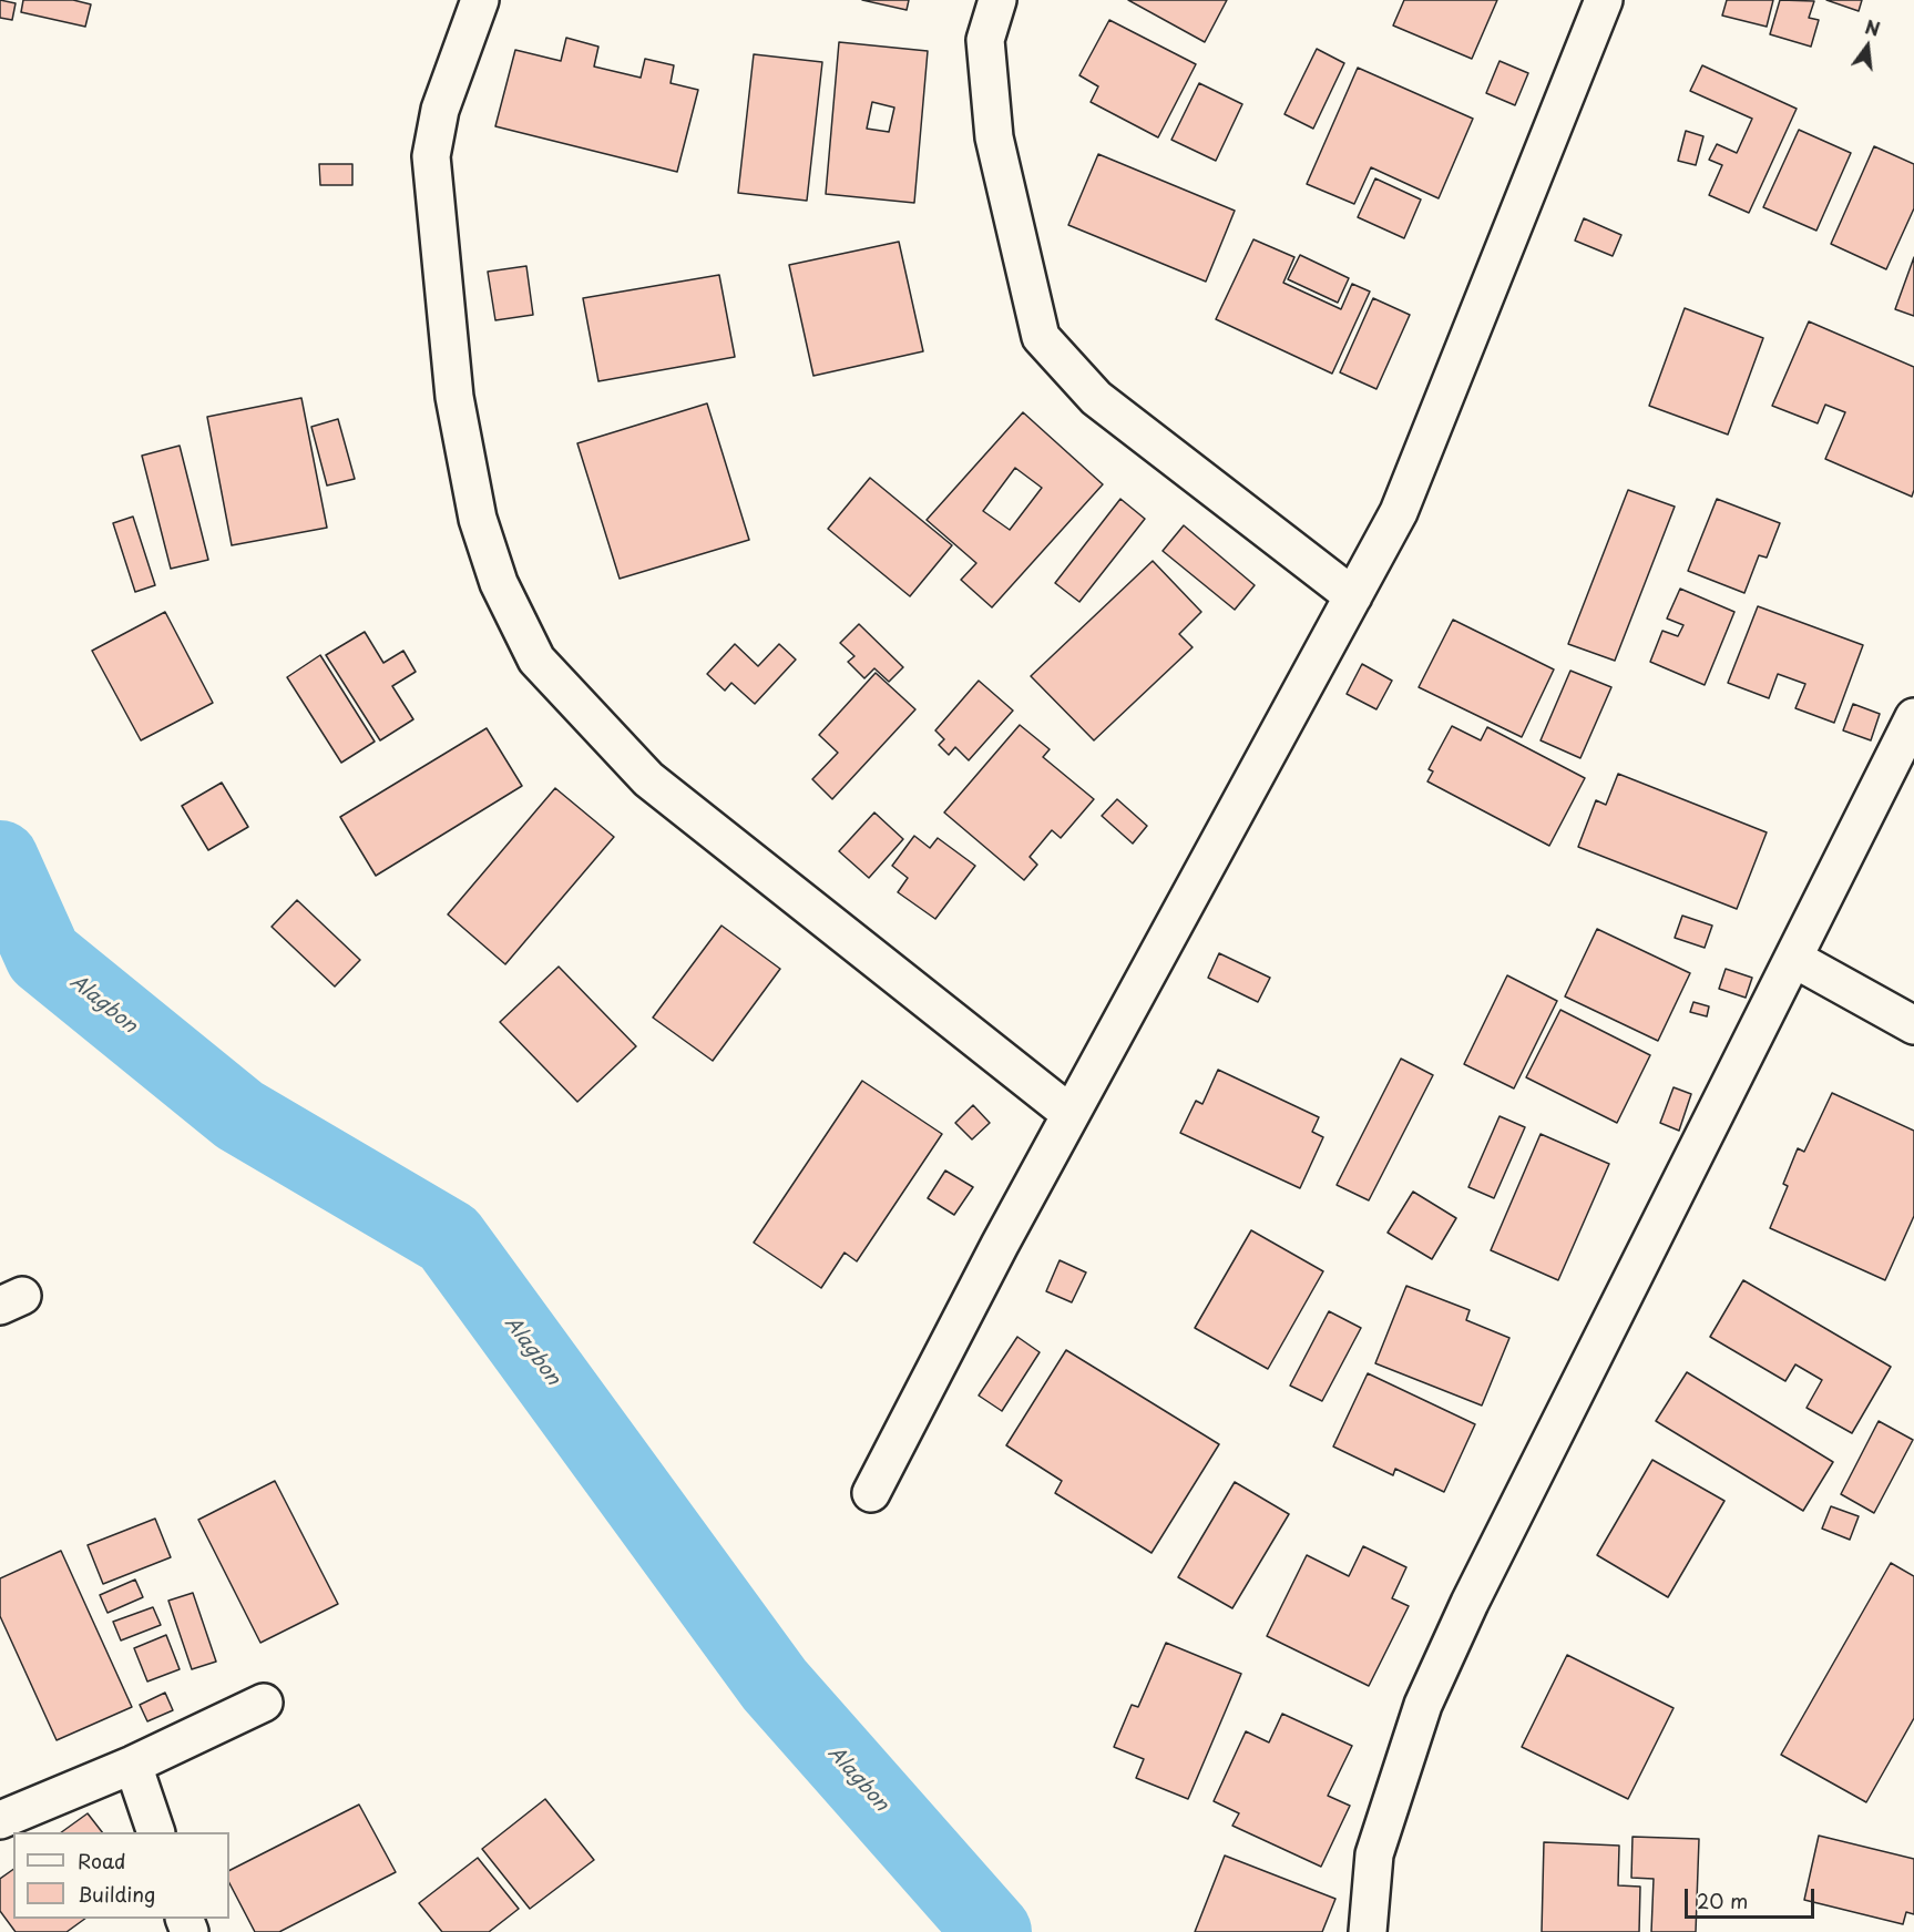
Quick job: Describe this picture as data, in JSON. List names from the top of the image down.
{
  "water": ["Alagbon"],
  "legend": ["Road", "Building"],
  "scale_bar": "20 m",
  "north": "top"
}
